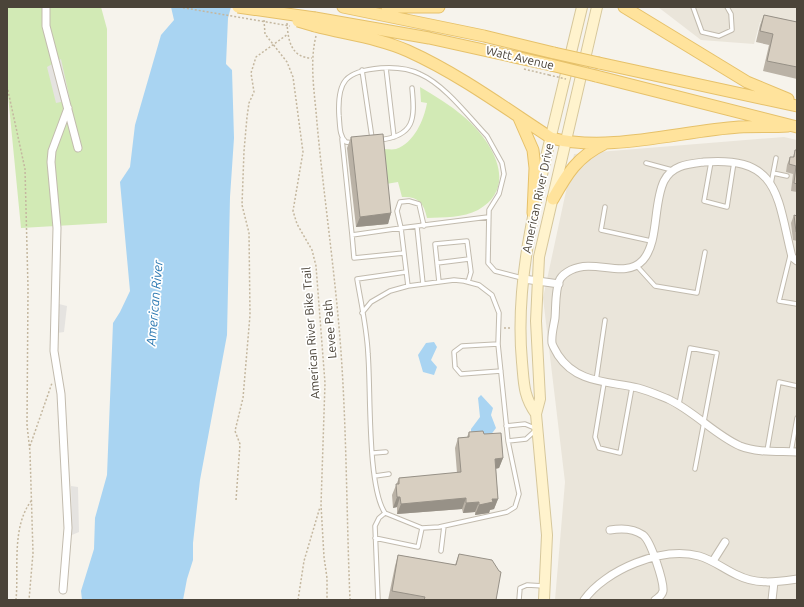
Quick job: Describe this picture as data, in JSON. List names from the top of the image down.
{
  "streets": {
    "main road": ["Watt Avenue"],
    "street": ["American River Drive"],
    "path": ["Levee Path", "American River Bike Trail"]
  },
  "crossings": [
    ["Watt Avenue", "Levee Path"],
    ["Watt Avenue", "American River Bike Trail"]
  ],
  "water": ["American River"]
}
